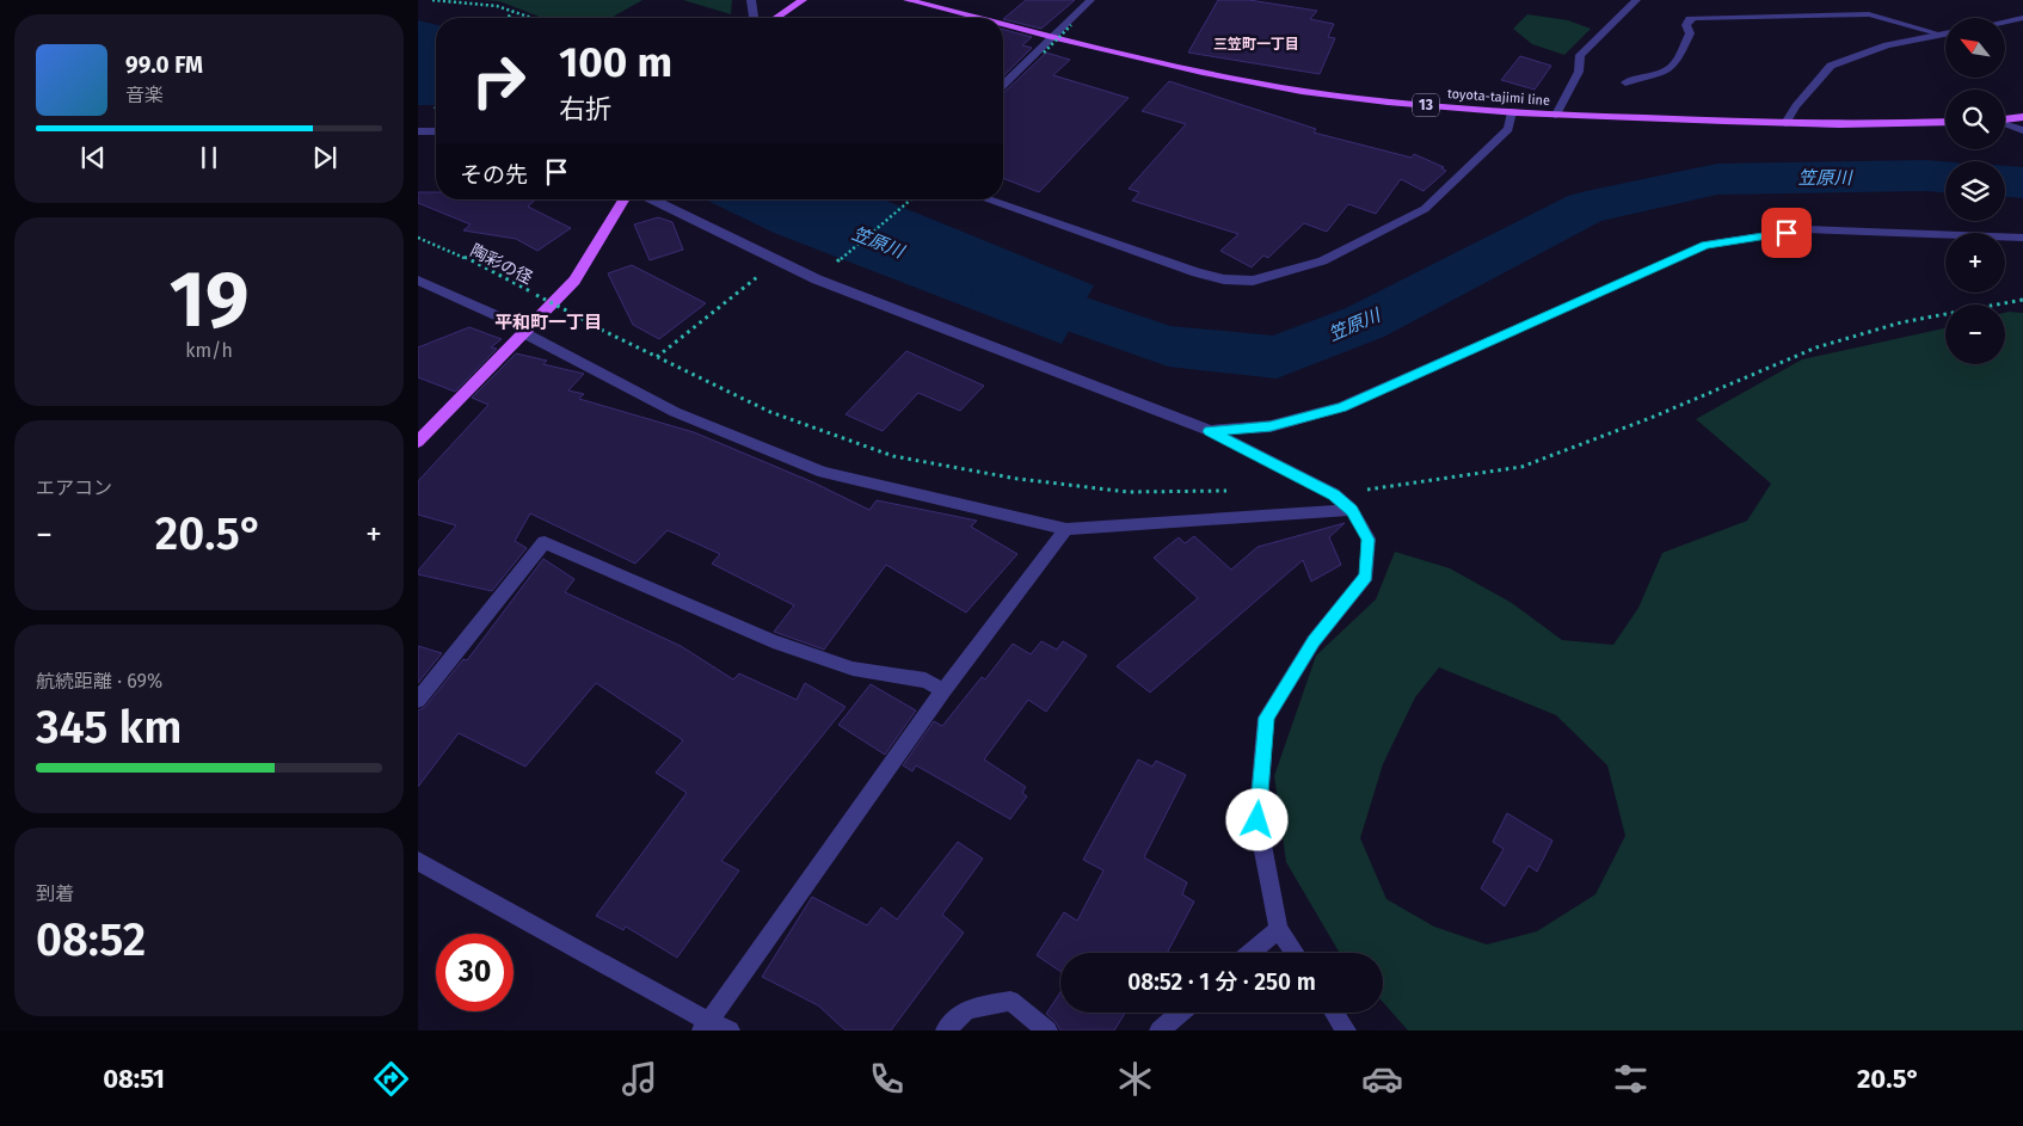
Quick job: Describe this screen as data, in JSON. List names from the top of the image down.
{
  "streets": {
    "main road": ["toyota-tajimi line", "13"],
    "path": ["陶彩の径"]
  },
  "districts": ["三笠町一丁目", "平和町一丁目"],
  "water": ["笠原川"],
  "north": "top left",
  "page": {
    "map_buttons": ["+", "−"],
    "turn": ["100 m", "右折"],
    "song": ["99.0 FM", "音楽"],
    "then": "その先",
    "tile": [
      ["19", "km/h"],
      "エアコン",
      ["航続距離 · 69%", "345 km"],
      ["到着", "08:52"]
    ],
    "heat": ["−", "20.5°", "+"],
    "limit": "30",
    "trip": "08:52 · 1 分 · 250 m",
    "tabs": ["08:51", "20.5°"]
  }
}
